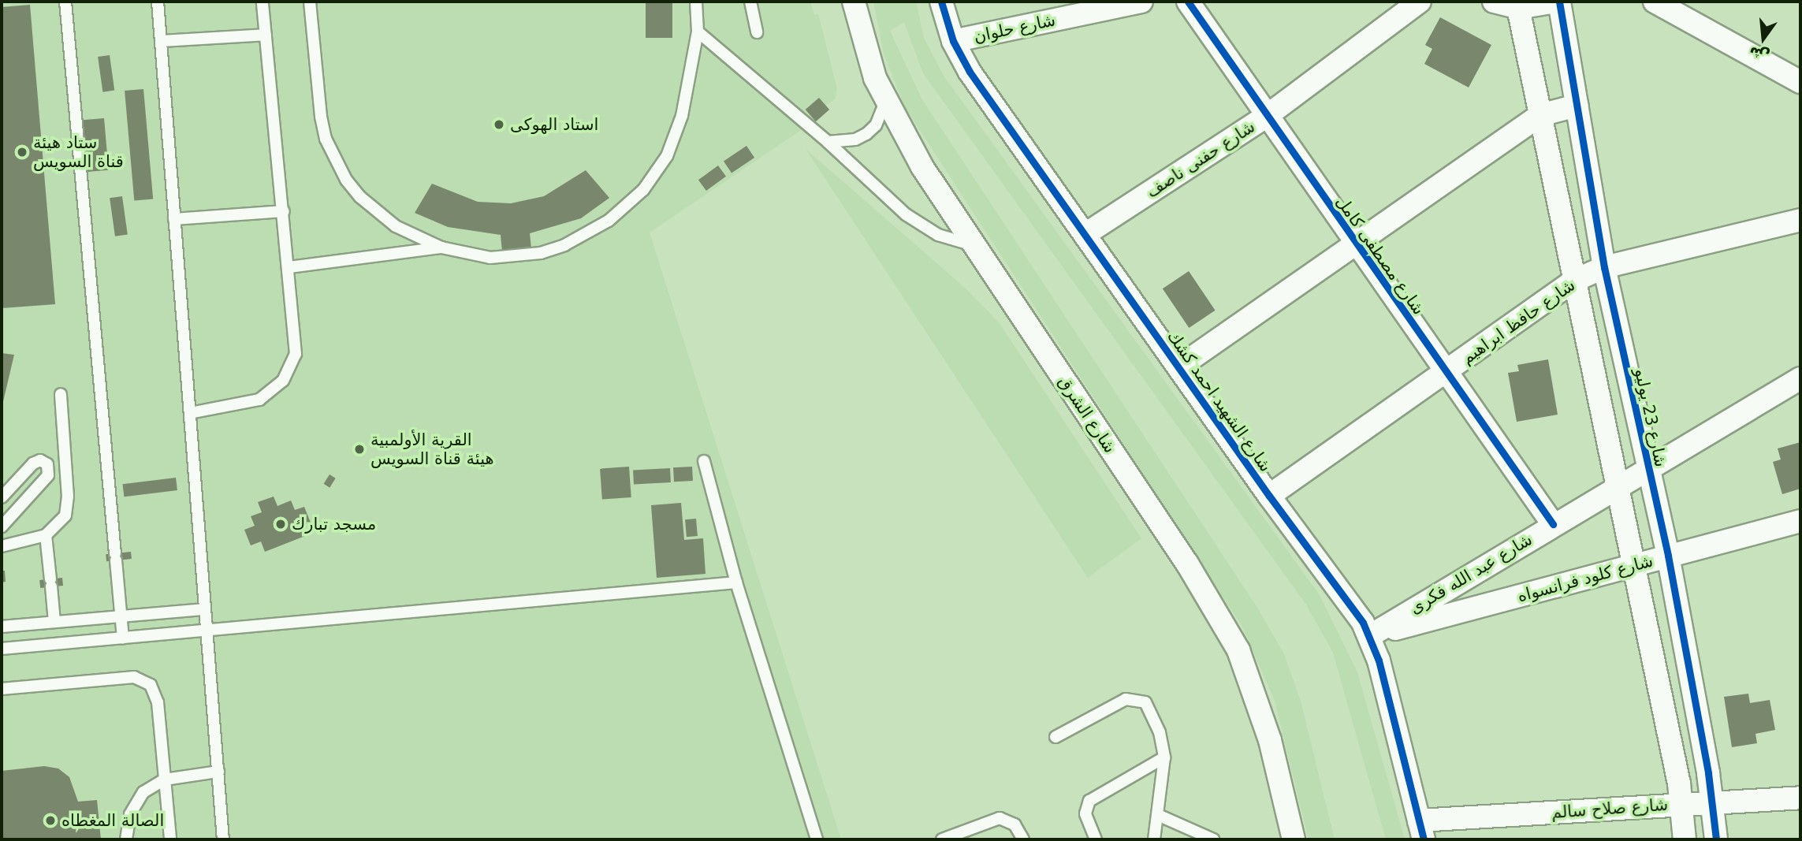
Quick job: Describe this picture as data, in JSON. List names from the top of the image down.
{
  "streets": {
    "street": [
      "شارع حلوان",
      "شارع حفنى ناصف",
      "شارع مصطفى كامل",
      "شارع حافظ ابراهيم",
      "شارع الشهيد احمد كشك",
      "شارع الشرق",
      "شارع 23 يوليو",
      "شارع عبد الله فكرى",
      "شارع كلود فرانسواه",
      "شارع صلاح سالم"
    ]
  },
  "crossings": [
    ["شارع حلوان", "شارع الشهيد احمد كشك"],
    ["شارع حفنى ناصف", "شارع مصطفى كامل"],
    ["شارع حفنى ناصف", "شارع الشهيد احمد كشك"],
    ["شارع مصطفى كامل", "شارع حافظ ابراهيم"],
    ["شارع مصطفى كامل", "شارع عبد الله فكرى"],
    ["شارع حافظ ابراهيم", "شارع الشهيد احمد كشك"],
    ["شارع حافظ ابراهيم", "شارع 23 يوليو"],
    ["شارع الشهيد احمد كشك", "شارع عبد الله فكرى"],
    ["شارع الشهيد احمد كشك", "شارع كلود فرانسواه"],
    ["شارع الشهيد احمد كشك", "شارع صلاح سالم"],
    ["شارع 23 يوليو", "شارع عبد الله فكرى"],
    ["شارع 23 يوليو", "شارع كلود فرانسواه"],
    ["شارع 23 يوليو", "شارع صلاح سالم"],
    ["شارع عبد الله فكرى", "شارع كلود فرانسواه"]
  ],
  "places": [
    "استاد الهوكى",
    "ستاد هيئة قناة السويس",
    "القرية الأولمبية هيئة قناة السويس",
    "مسجد تبارك",
    "الصالة المغطاه"
  ],
  "north": "bottom"
}
